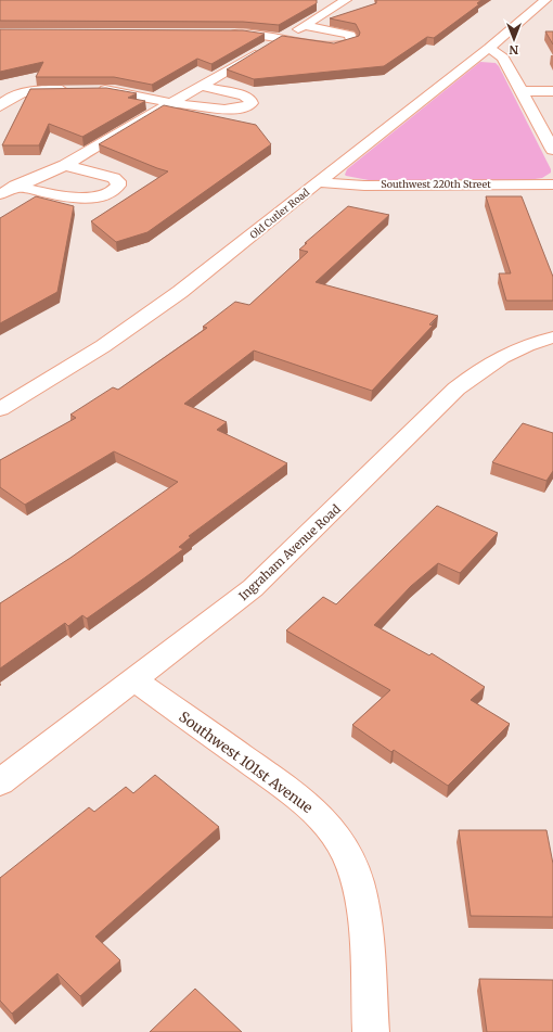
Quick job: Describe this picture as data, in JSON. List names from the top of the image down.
{
  "streets": {
    "street": [
      "Southwest 220th Street",
      "Old Cutler Road",
      "Ingraham Avenue Road",
      "Southwest 101st Avenue"
    ]
  },
  "crossings": [
    ["Southwest 220th Street", "Old Cutler Road"],
    ["Ingraham Avenue Road", "Southwest 101st Avenue"]
  ],
  "north": "bottom"
}
